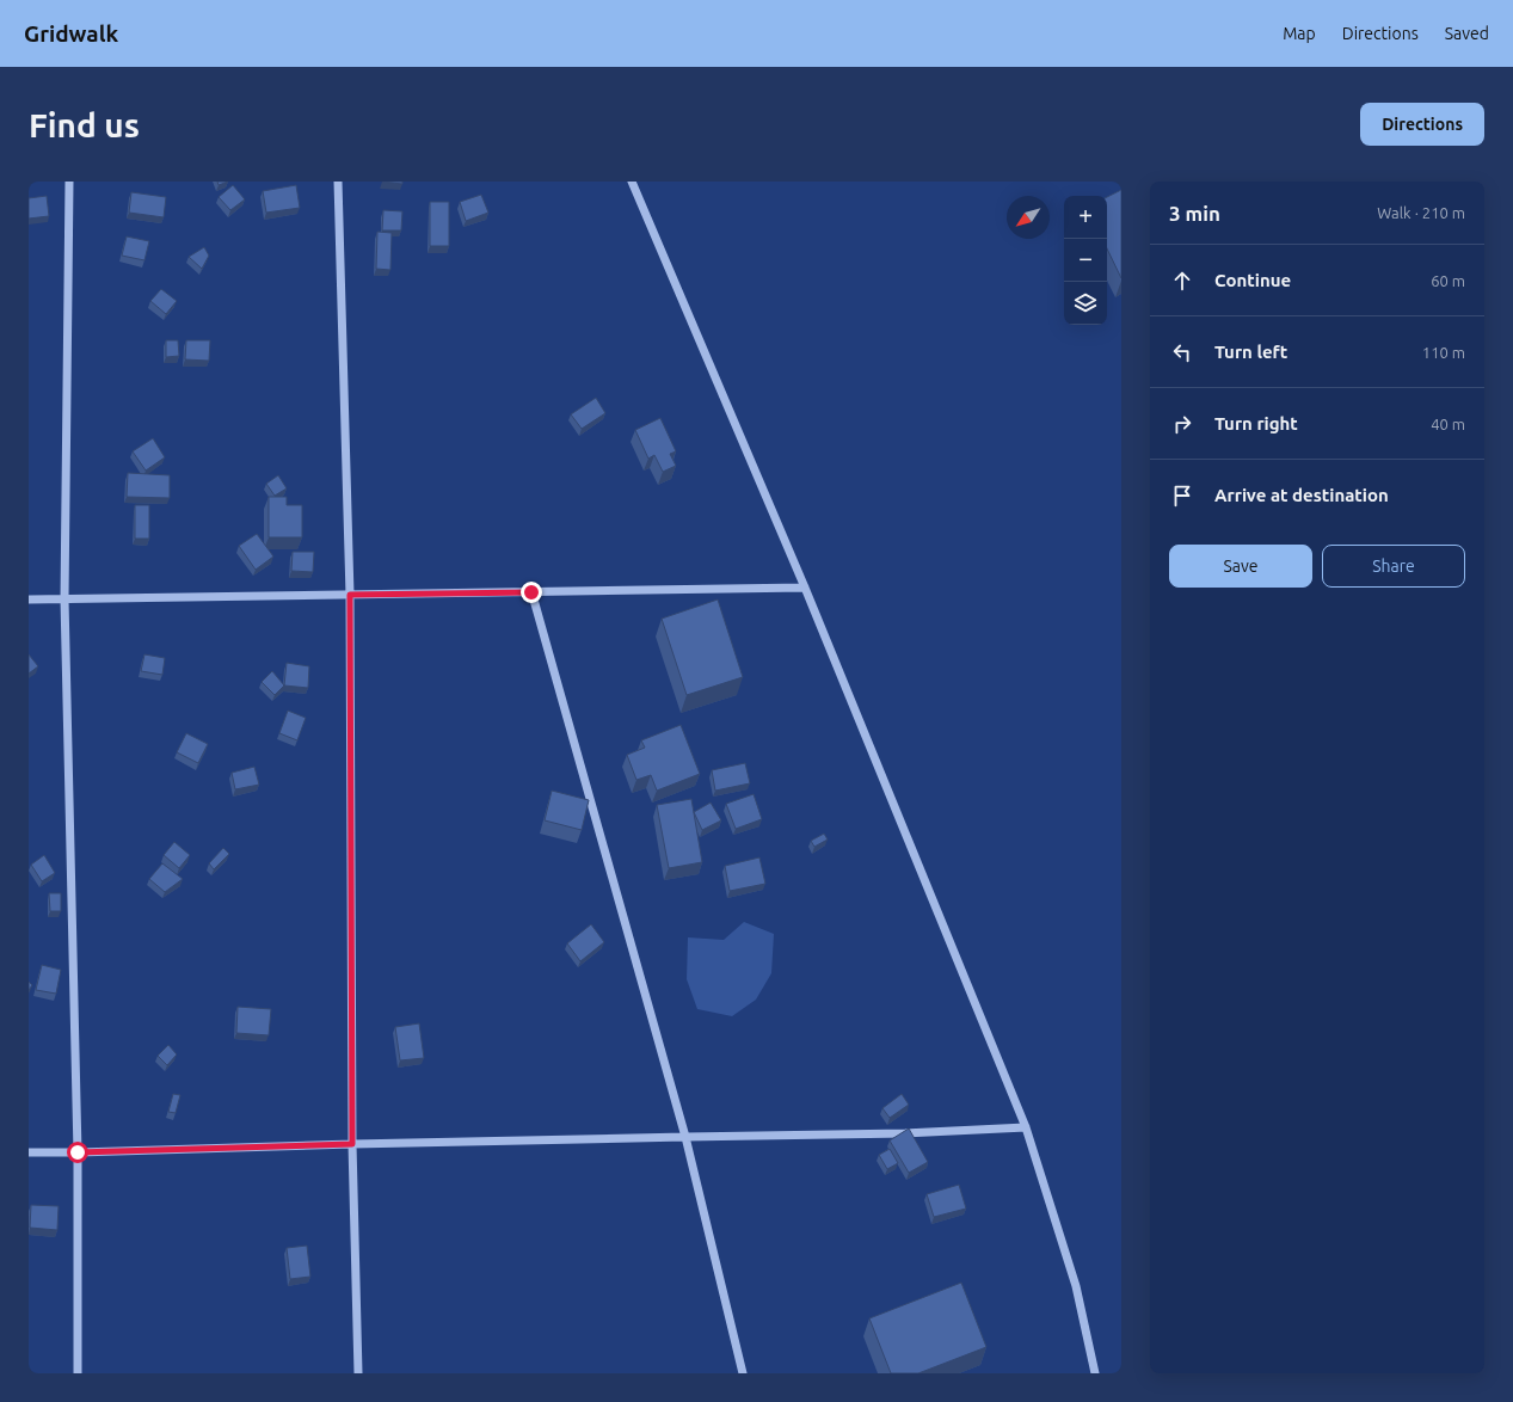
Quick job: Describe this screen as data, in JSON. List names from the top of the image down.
{
  "north": "bottom left",
  "page": {
    "header": "Gridwalk",
    "nav": ["Map", "Directions", "Saved"],
    "buttons": [
      "Directions",
      ["Save", "Share"]
    ],
    "title": "Find us",
    "heading": ["3 min", "Walk · 210 m"],
    "map_buttons": ["+", "−"],
    "list": [
      ["Continue", "60 m"],
      ["Turn left", "110 m"],
      ["Turn right", "40 m"],
      "Arrive at destination"
    ]
  }
}
